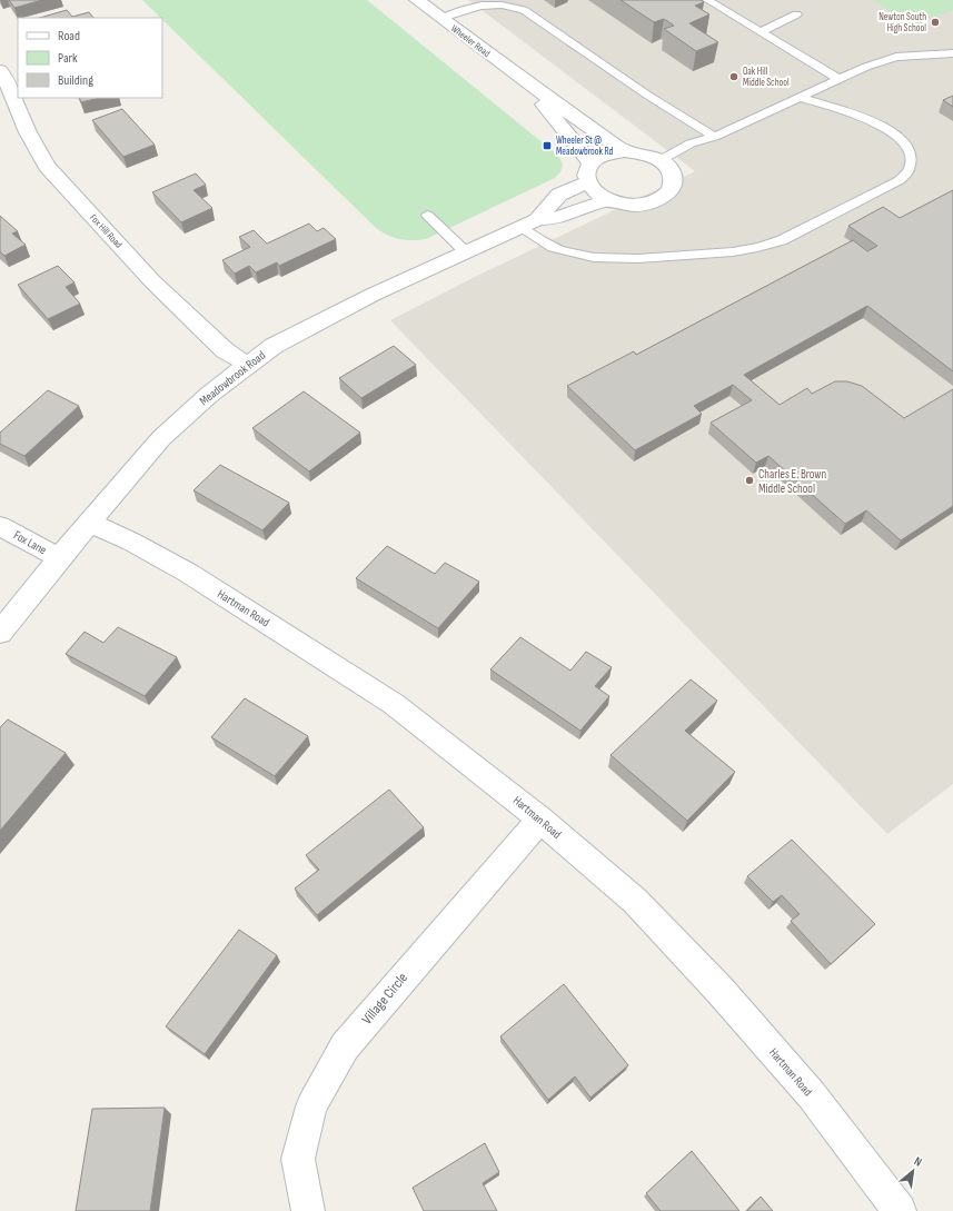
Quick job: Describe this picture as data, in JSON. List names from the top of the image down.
{
  "streets": {
    "street": [
      "Wheeler Road",
      "Fox Hill Road",
      "Meadowbrook Road",
      "Fox Lane",
      "Hartman Road",
      "Village Circle"
    ]
  },
  "crossings": [
    ["Wheeler Road", "Meadowbrook Road"],
    ["Fox Hill Road", "Meadowbrook Road"],
    ["Meadowbrook Road", "Fox Lane"],
    ["Meadowbrook Road", "Hartman Road"],
    ["Hartman Road", "Village Circle"]
  ],
  "places": {
    "other": ["Newton South High School", "Oak Hill Middle School", "Charles E. Brown Middle School"],
    "transit": ["Wheeler St @ Meadowbrook Rd"]
  },
  "legend": ["Road", "Park", "Building"],
  "north": "top right"
}
